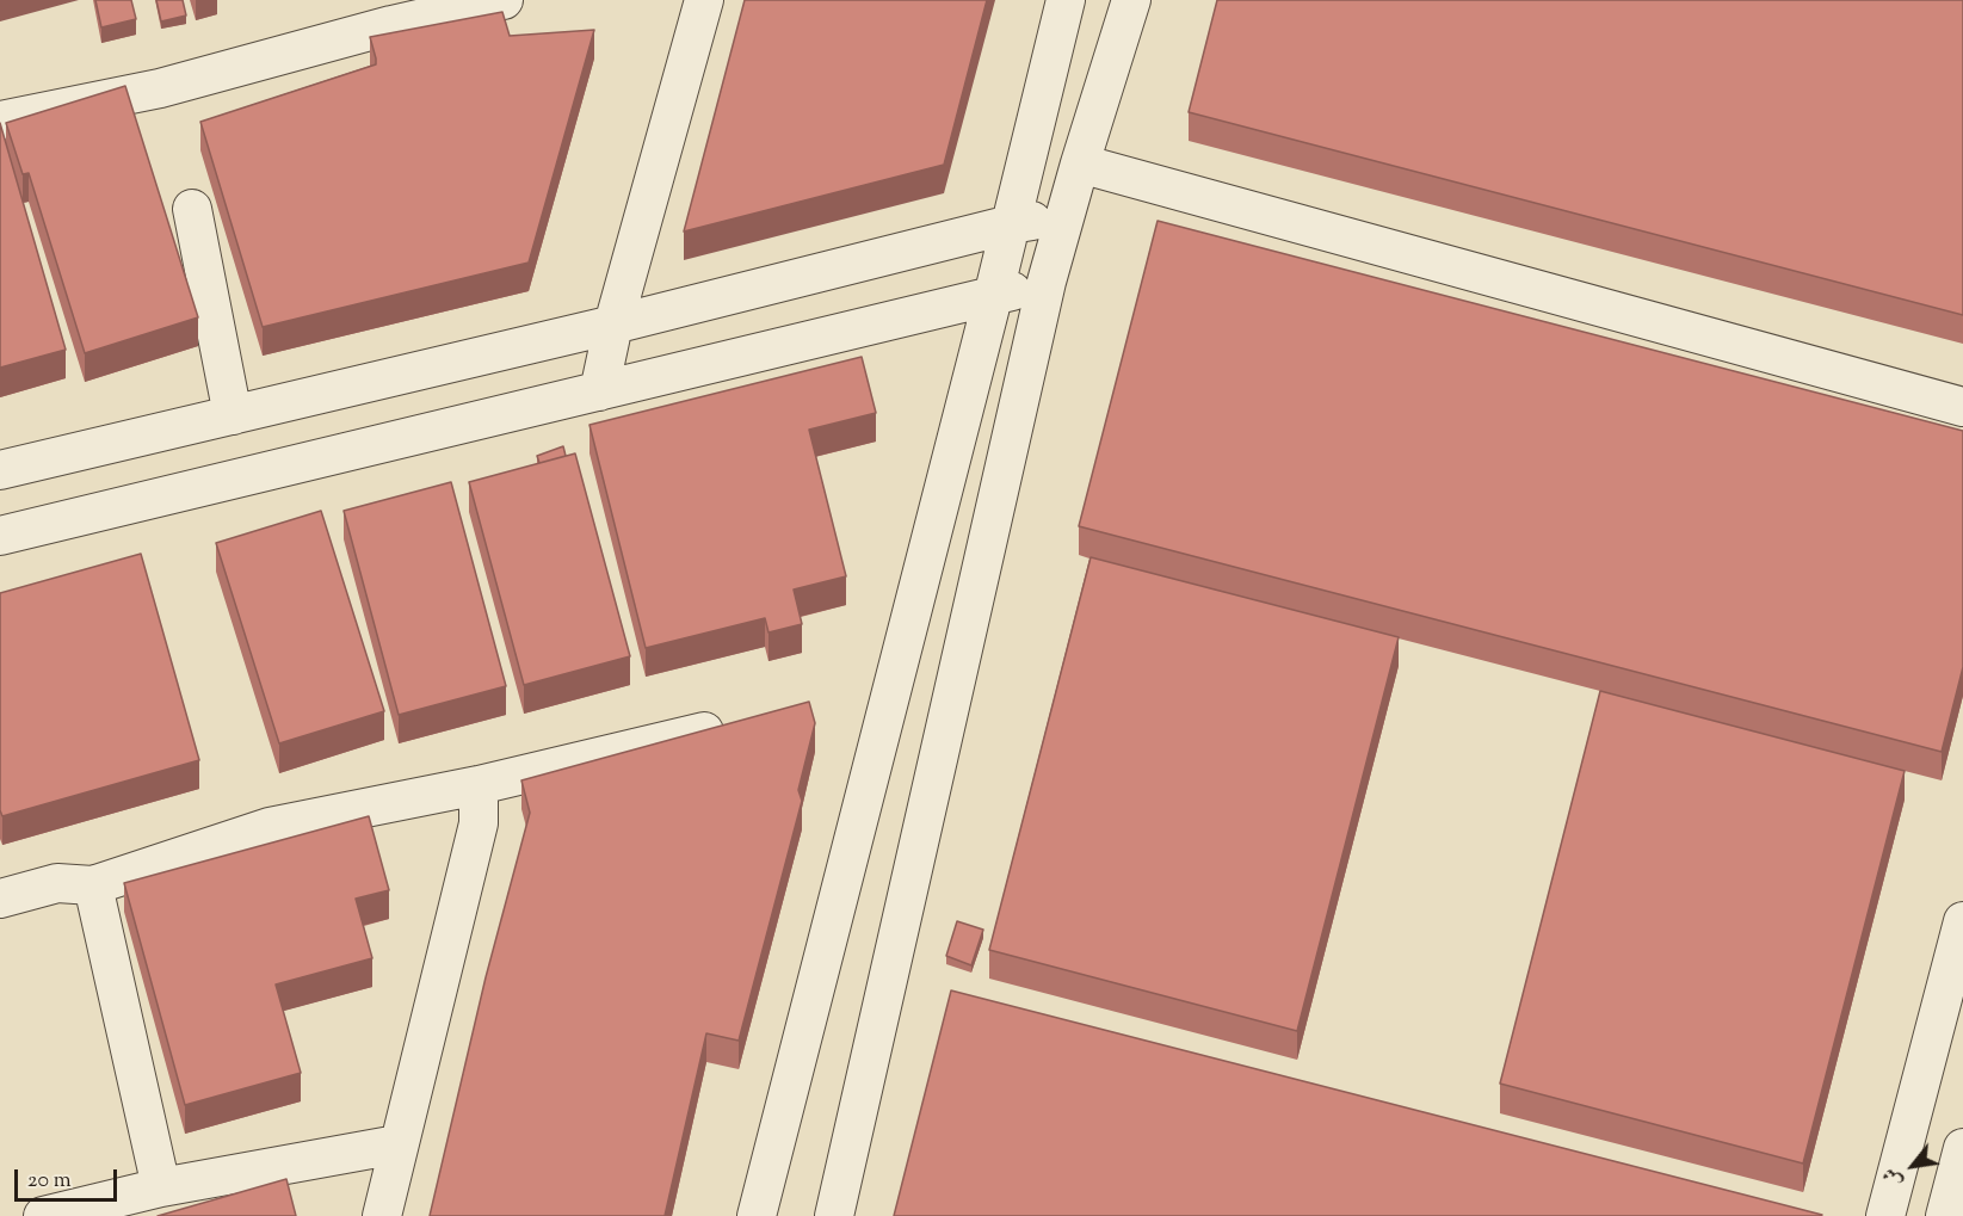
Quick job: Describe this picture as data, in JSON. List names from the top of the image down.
{
  "scale_bar": "20 m",
  "north": "bottom left"
}
